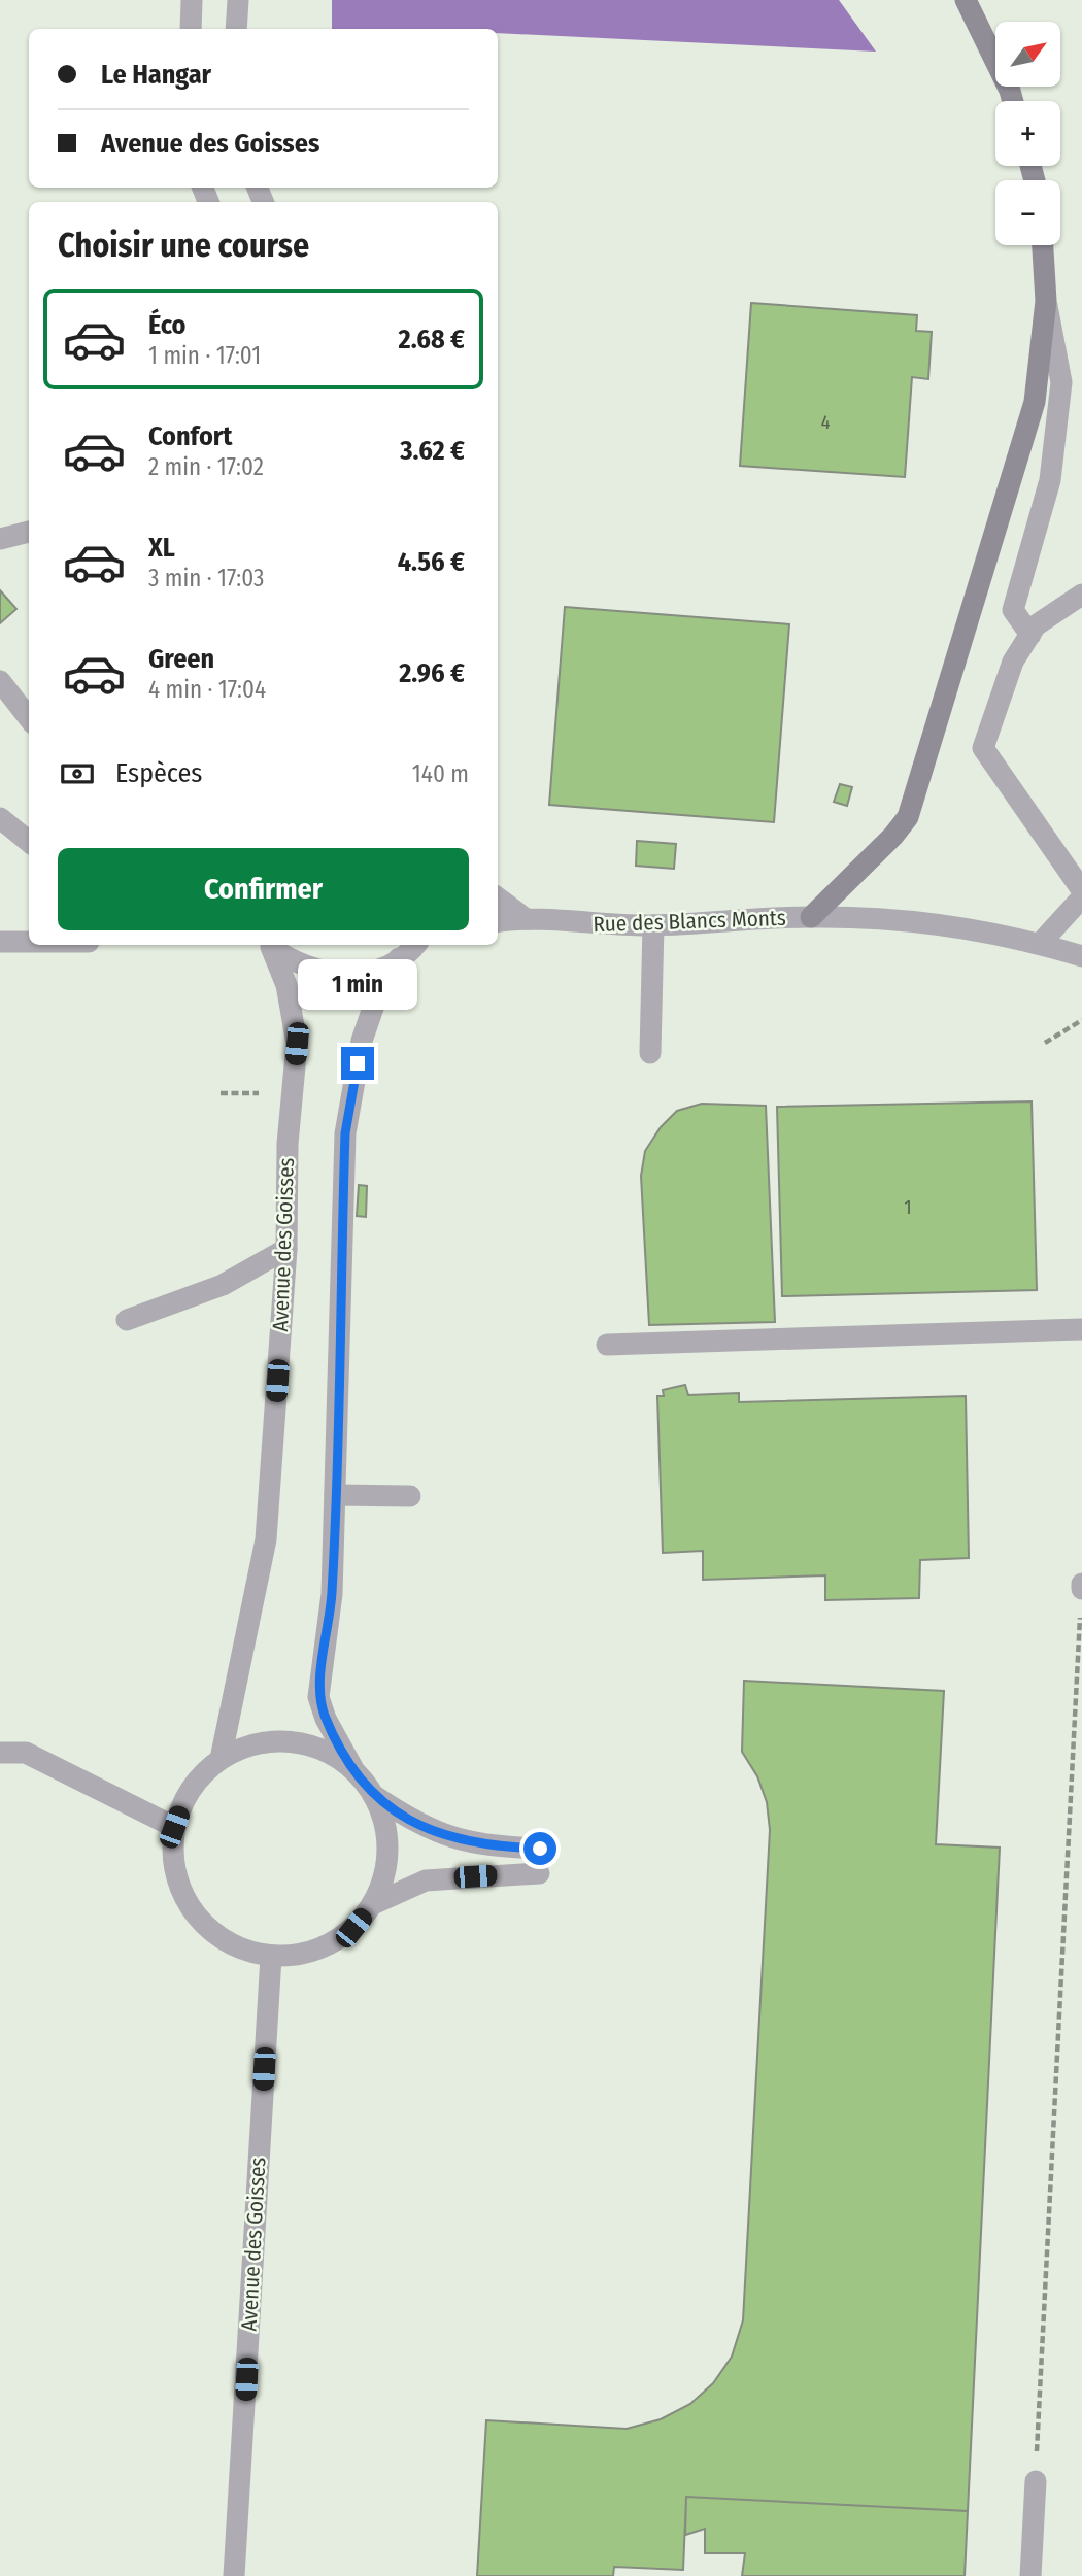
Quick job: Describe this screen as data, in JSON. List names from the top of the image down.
{
  "streets": {
    "street": ["Rue des Blancs Monts", "Avenue des Goisses"]
  },
  "house_numbers": ["4", "1"],
  "north": "top right",
  "page": {
    "map_buttons": ["+", "−"],
    "banner": ["Le Hangar", "Avenue des Goisses"],
    "heading": "Choisir une course",
    "list": [
      {
        "name": "Éco",
        "note": "1 min · 17:01",
        "value": "2.68 €"
      },
      {
        "name": "Confort",
        "note": "2 min · 17:02",
        "value": "3.62 €"
      },
      {
        "name": "XL",
        "note": "3 min · 17:03",
        "value": "4.56 €"
      },
      {
        "name": "Green",
        "note": "4 min · 17:04",
        "value": "2.96 €"
      }
    ],
    "pay": ["Espèces", "140 m"],
    "buttons": "Confirmer",
    "bubble": "1 min"
  }
}
